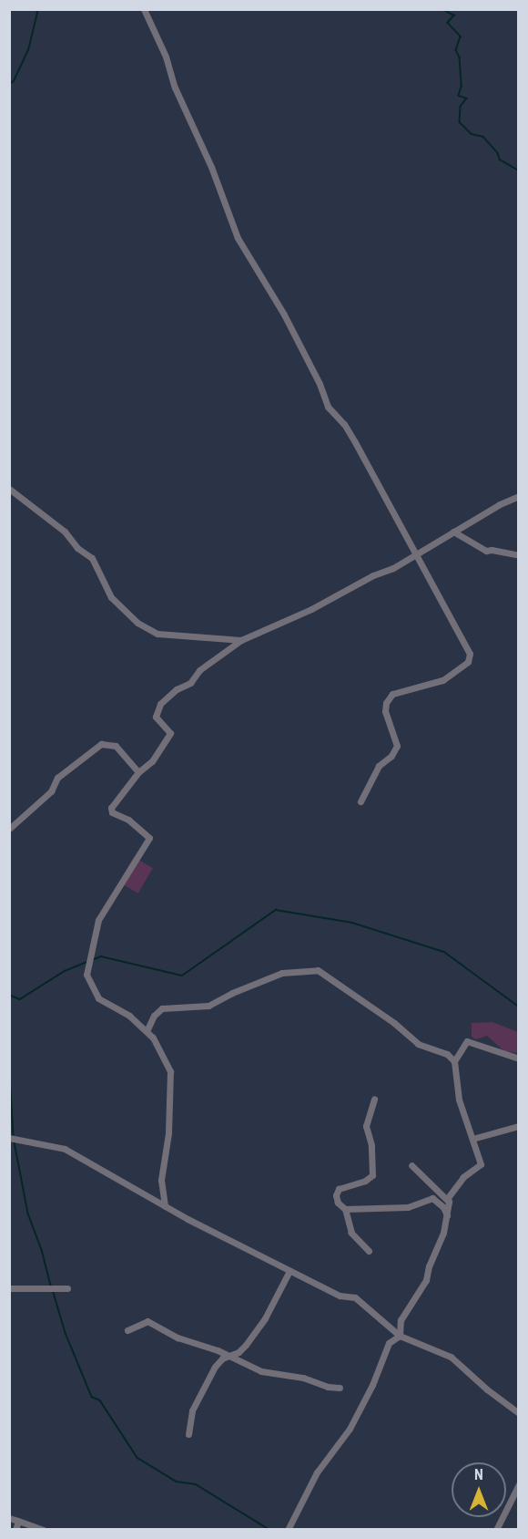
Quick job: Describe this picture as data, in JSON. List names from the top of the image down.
{
  "north": "top"
}
